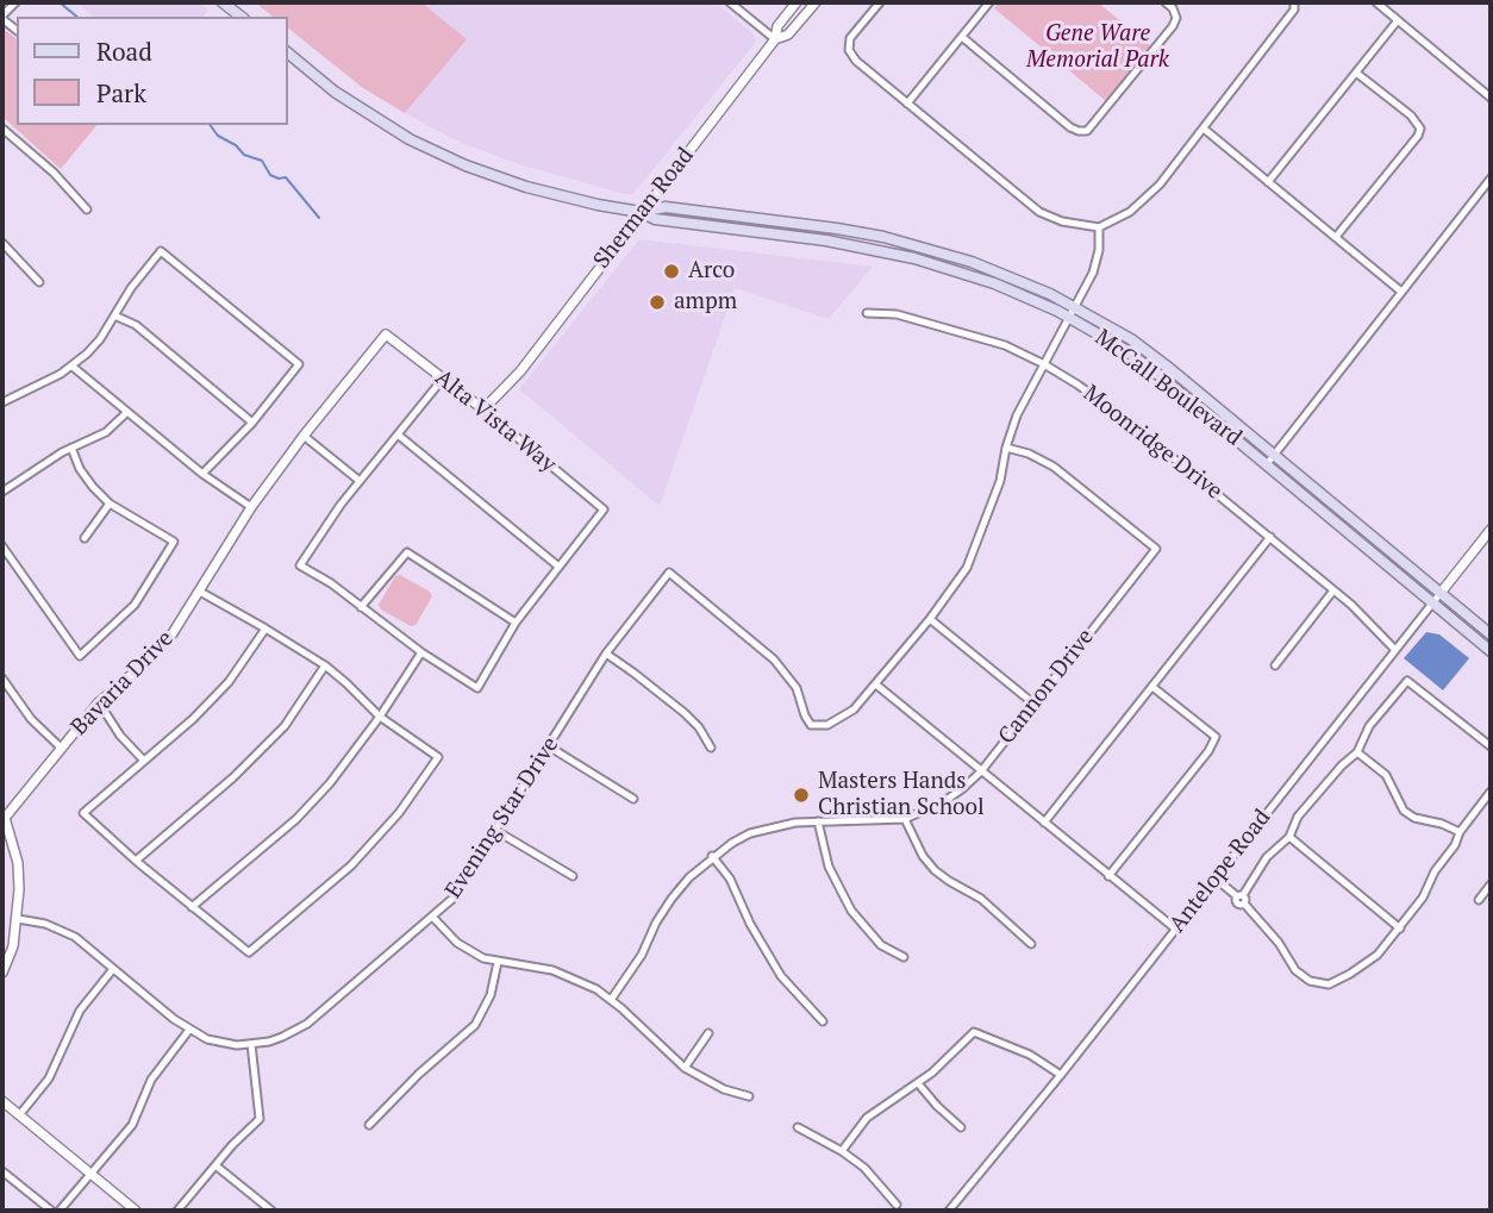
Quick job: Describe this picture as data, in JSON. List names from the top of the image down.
{
  "streets": {
    "main road": ["McCall Boulevard"],
    "street": [
      "Sherman Road",
      "Alta Vista Way",
      "Moonridge Drive",
      "Bavaria Drive",
      "Cannon Drive",
      "Evening Star Drive",
      "Antelope Road"
    ]
  },
  "crossings": [
    ["Sherman Road", "McCall Boulevard"],
    ["Sherman Road", "Alta Vista Way"],
    ["McCall Boulevard", "Antelope Road"],
    ["Alta Vista Way", "Bavaria Drive"],
    ["Moonridge Drive", "Antelope Road"]
  ],
  "parks": ["Gene Ware Memorial Park"],
  "places": ["Arco", "ampm", "Masters Hands Christian School"],
  "legend": ["Road", "Park"]
}
